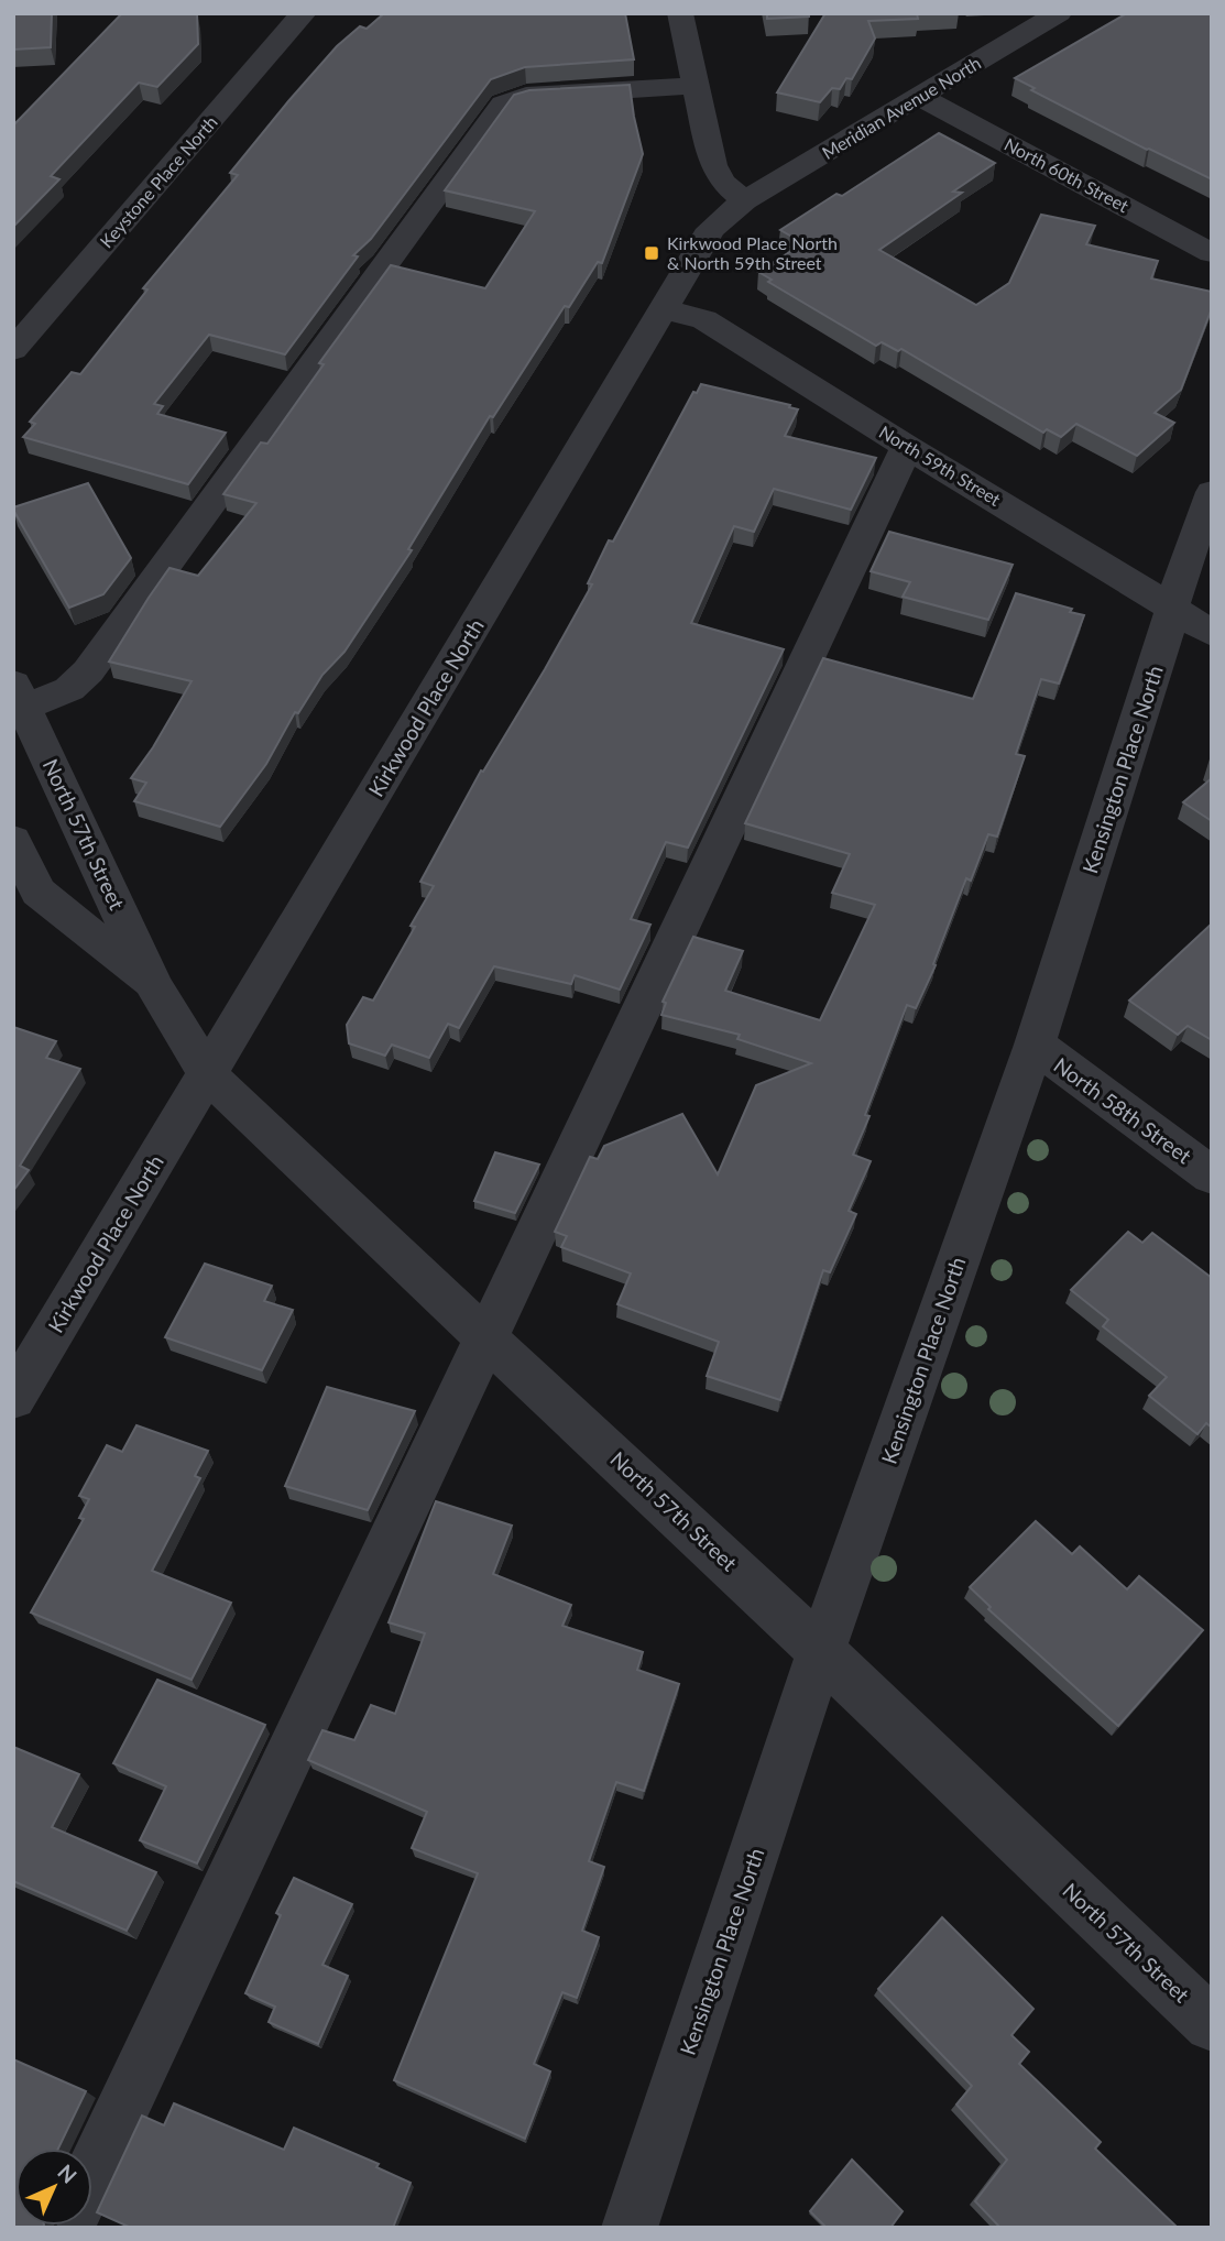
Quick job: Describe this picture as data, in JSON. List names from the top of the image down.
{
  "streets": {
    "street": [
      "Meridian Avenue North",
      "North 60th Street",
      "Keystone Place North",
      "North 59th Street",
      "Kirkwood Place North",
      "Kensington Place North",
      "North 57th Street",
      "North 58th Street"
    ]
  },
  "crossings": [
    ["Meridian Avenue North", "North 60th Street"],
    ["Meridian Avenue North", "Kirkwood Place North"],
    ["North 59th Street", "Kirkwood Place North"],
    ["North 59th Street", "Kensington Place North"],
    ["Kirkwood Place North", "North 57th Street"],
    ["Kensington Place North", "North 57th Street"],
    ["Kensington Place North", "North 58th Street"]
  ],
  "places": {
    "transit": ["Kirkwood Place North & North 59th Street"]
  },
  "north": "top right"
}
